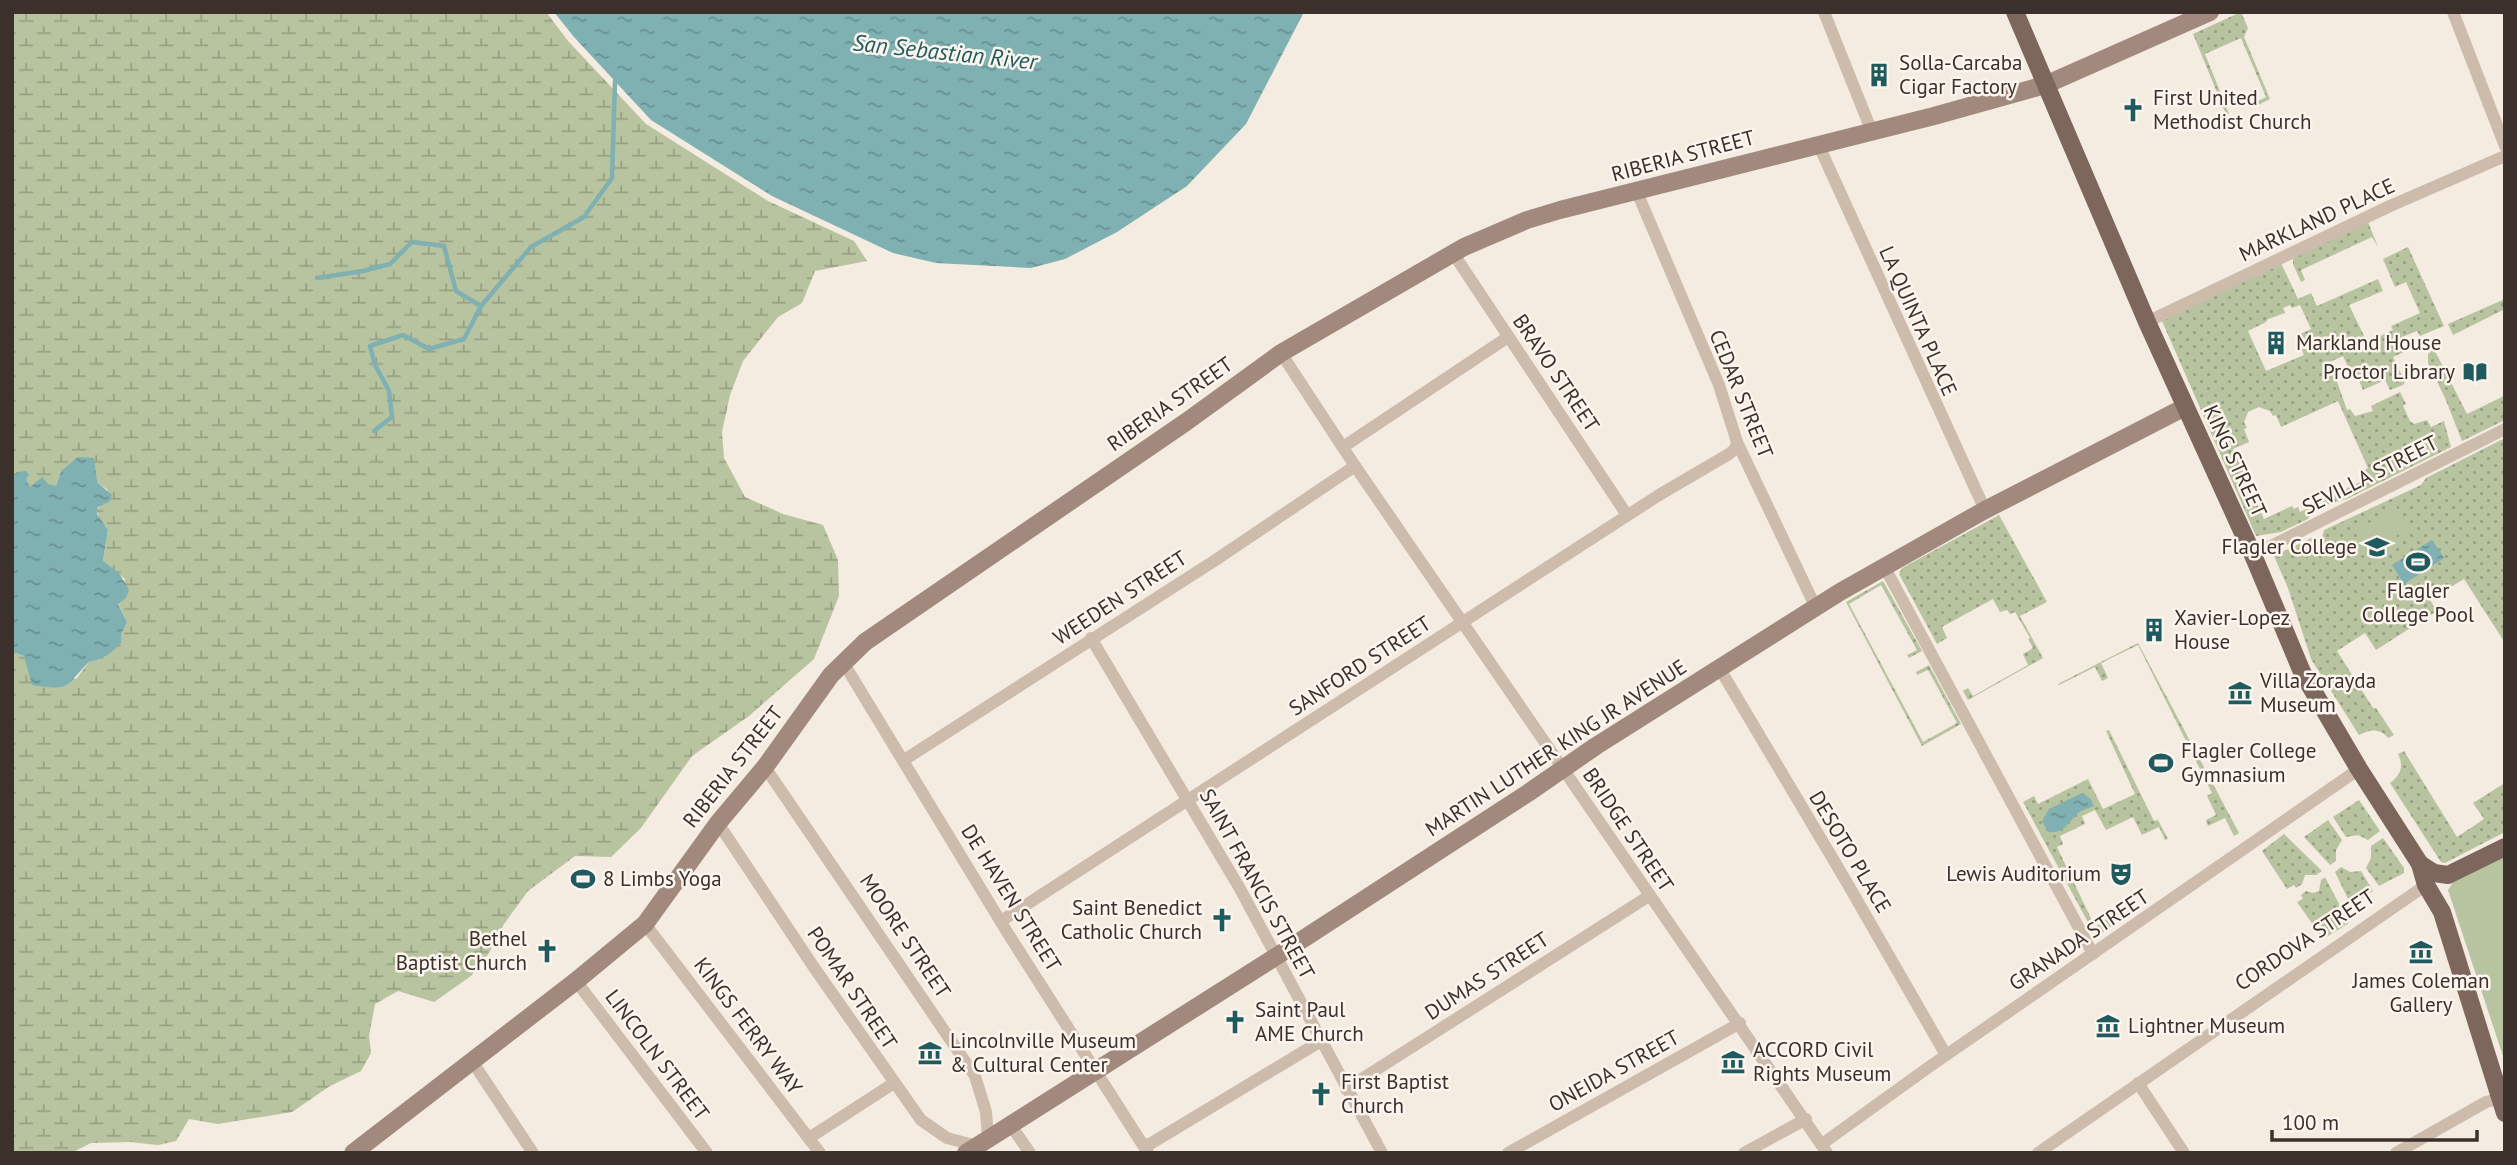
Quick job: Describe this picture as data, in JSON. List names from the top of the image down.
{
  "streets": {
    "main road": ["KING STREET"],
    "street": [
      "RIBERIA STREET",
      "MARKLAND PLACE",
      "LA QUINTA PLACE",
      "BRAVO STREET",
      "CEDAR STREET",
      "SEVILLA STREET",
      "WEEDEN STREET",
      "SANFORD STREET",
      "MARTIN LUTHER KING JR AVENUE",
      "BRIDGE STREET",
      "DESOTO PLACE",
      "SAINT FRANCIS STREET",
      "DE HAVEN STREET",
      "MOORE STREET",
      "GRANADA STREET",
      "CORDOVA STREET",
      "DUMAS STREET",
      "POMAR STREET",
      "KINGS FERRY WAY",
      "LINCOLN STREET",
      "ONEIDA STREET"
    ]
  },
  "crossings": [
    ["RIBERIA STREET", "LA QUINTA PLACE"],
    ["RIBERIA STREET", "BRAVO STREET"],
    ["RIBERIA STREET", "CEDAR STREET"],
    ["RIBERIA STREET", "KING STREET"],
    ["RIBERIA STREET", "BRIDGE STREET"],
    ["RIBERIA STREET", "DE HAVEN STREET"],
    ["RIBERIA STREET", "MOORE STREET"],
    ["RIBERIA STREET", "POMAR STREET"],
    ["RIBERIA STREET", "KINGS FERRY WAY"],
    ["RIBERIA STREET", "LINCOLN STREET"],
    ["MARKLAND PLACE", "KING STREET"],
    ["LA QUINTA PLACE", "MARTIN LUTHER KING JR AVENUE"],
    ["BRAVO STREET", "SANFORD STREET"],
    ["CEDAR STREET", "SANFORD STREET"],
    ["CEDAR STREET", "MARTIN LUTHER KING JR AVENUE"],
    ["KING STREET", "SEVILLA STREET"],
    ["KING STREET", "MARTIN LUTHER KING JR AVENUE"],
    ["KING STREET", "GRANADA STREET"],
    ["KING STREET", "CORDOVA STREET"],
    ["WEEDEN STREET", "BRIDGE STREET"],
    ["WEEDEN STREET", "SAINT FRANCIS STREET"],
    ["WEEDEN STREET", "DE HAVEN STREET"],
    ["SANFORD STREET", "BRIDGE STREET"],
    ["SANFORD STREET", "SAINT FRANCIS STREET"],
    ["SANFORD STREET", "DE HAVEN STREET"],
    ["MARTIN LUTHER KING JR AVENUE", "BRIDGE STREET"],
    ["MARTIN LUTHER KING JR AVENUE", "DESOTO PLACE"],
    ["MARTIN LUTHER KING JR AVENUE", "SAINT FRANCIS STREET"],
    ["MARTIN LUTHER KING JR AVENUE", "DE HAVEN STREET"],
    ["MARTIN LUTHER KING JR AVENUE", "MOORE STREET"],
    ["MARTIN LUTHER KING JR AVENUE", "POMAR STREET"],
    ["BRIDGE STREET", "GRANADA STREET"],
    ["BRIDGE STREET", "DUMAS STREET"],
    ["BRIDGE STREET", "ONEIDA STREET"],
    ["DESOTO PLACE", "GRANADA STREET"],
    ["SAINT FRANCIS STREET", "DUMAS STREET"],
    ["MOORE STREET", "POMAR STREET"]
  ],
  "water": ["San Sebastian River"],
  "places": {
    "building": ["Solla-Carcaba Cigar Factory", "Markland House", "Xavier-Lopez House"],
    "church": [
      "First United Methodist Church",
      "Saint Benedict Catholic Church",
      "Bethel Baptist Church",
      "Saint Paul AME Church",
      "First Baptist Church"
    ],
    "library": ["Proctor Library"],
    "school or university": ["Flagler College"],
    "sports": ["Flagler College Pool", "Flagler College Gymnasium", "8 Limbs Yoga"],
    "museum": [
      "Villa Zorayda Museum",
      "James Coleman Gallery",
      "Lightner Museum",
      "Lincolnville Museum & Cultural Center",
      "ACCORD Civil Rights Museum"
    ],
    "theatre": ["Lewis Auditorium"]
  },
  "scale_bar": "100 m"
}
